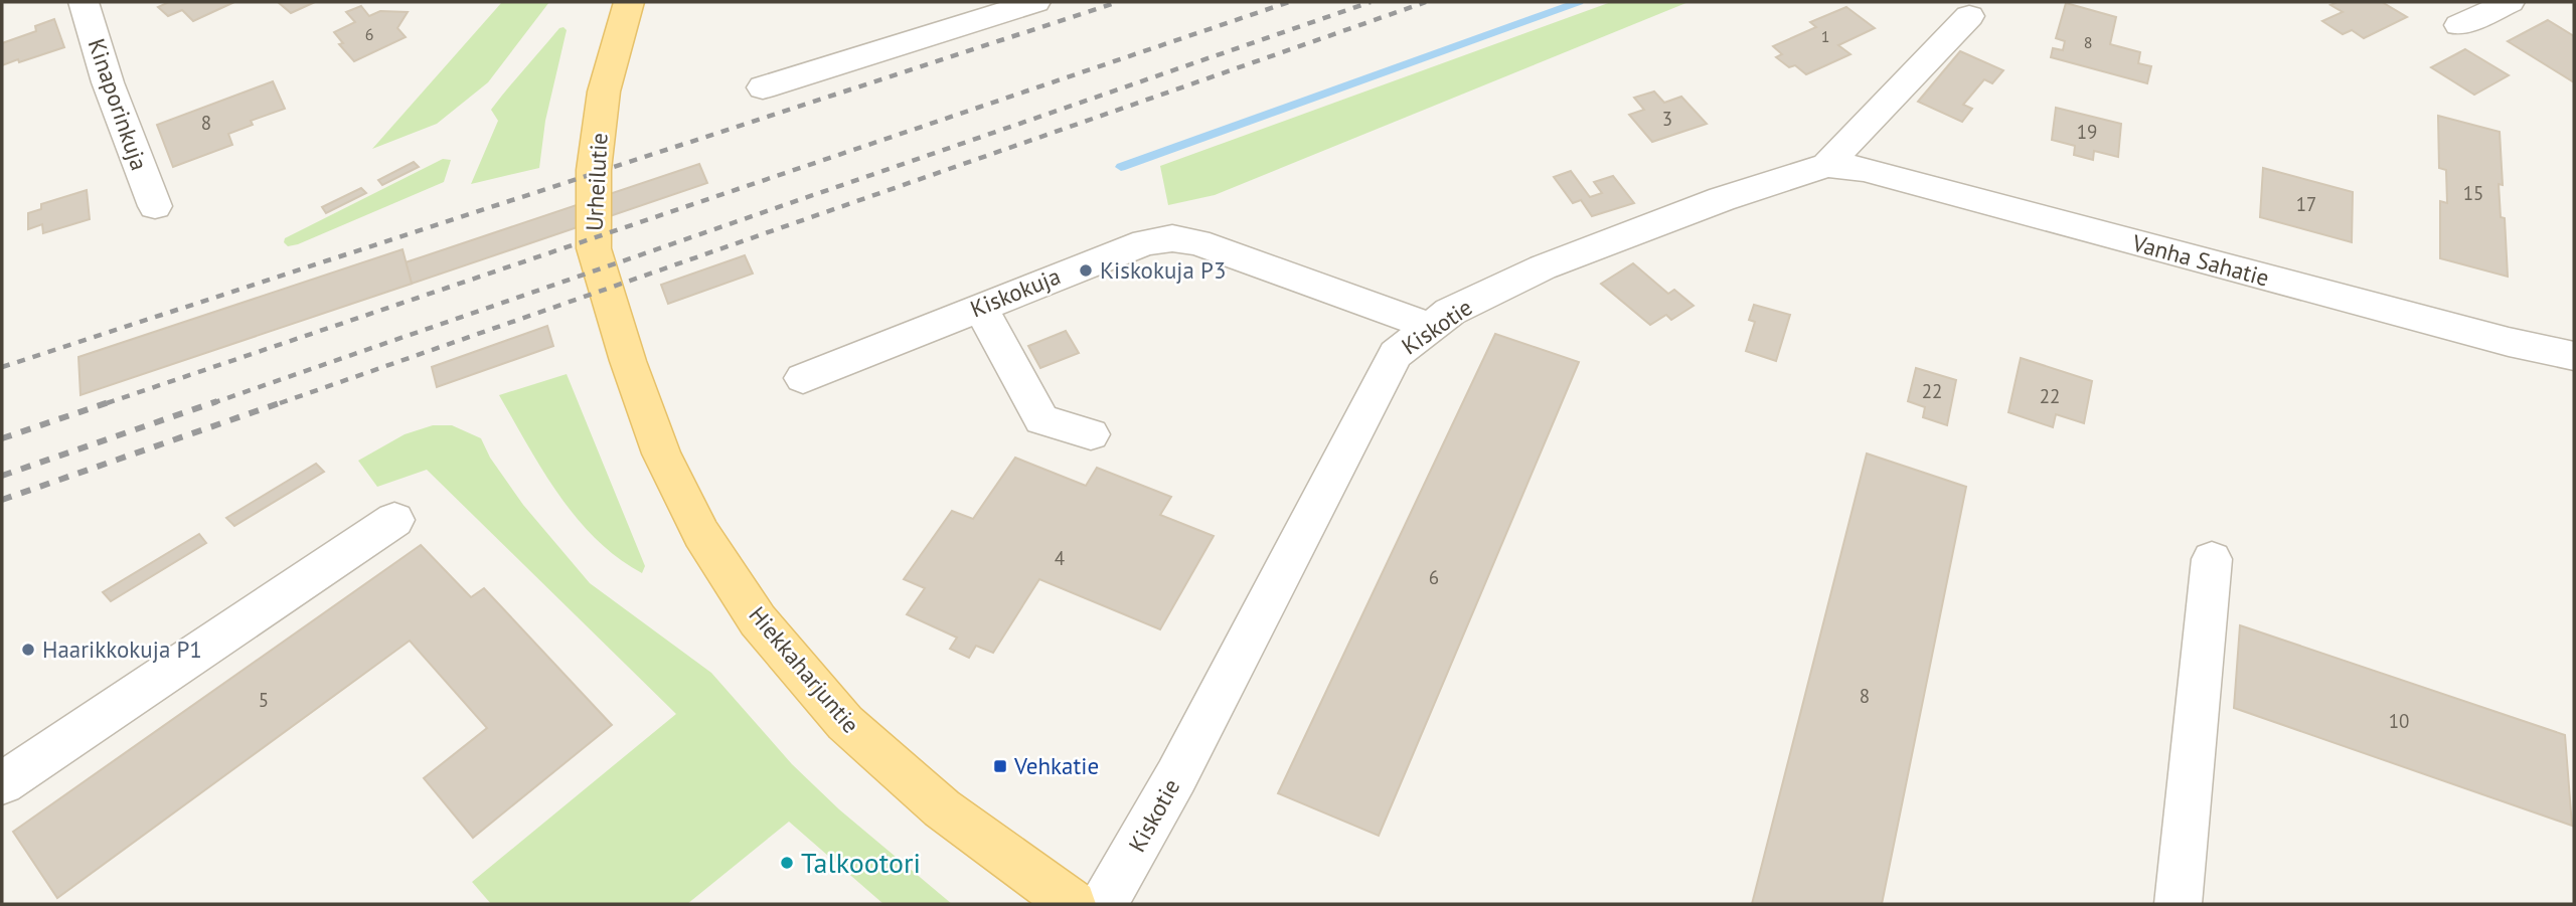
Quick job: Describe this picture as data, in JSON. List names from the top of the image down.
{
  "streets": {
    "main road": ["Urheilutie", "Hiekkaharjuntie"],
    "street": [
      "Kinaporinkuja",
      "Vanha Sahatie",
      "Kiskokuja",
      "Kiskotie"
    ]
  },
  "crossings": [
    ["Urheilutie", "Hiekkaharjuntie"],
    ["Vanha Sahatie", "Kiskotie"],
    ["Kiskokuja", "Kiskotie"]
  ],
  "places": {
    "other": ["Kiskokuja P3", "Haarikkokuja P1", "Talkootori"],
    "transit": ["Vehkatie"]
  },
  "house_numbers": [
    "6",
    "1",
    "8",
    "3",
    "8",
    "19",
    "15",
    "17",
    "22",
    "22",
    "4",
    "6",
    "8",
    "5",
    "10"
  ]
}
